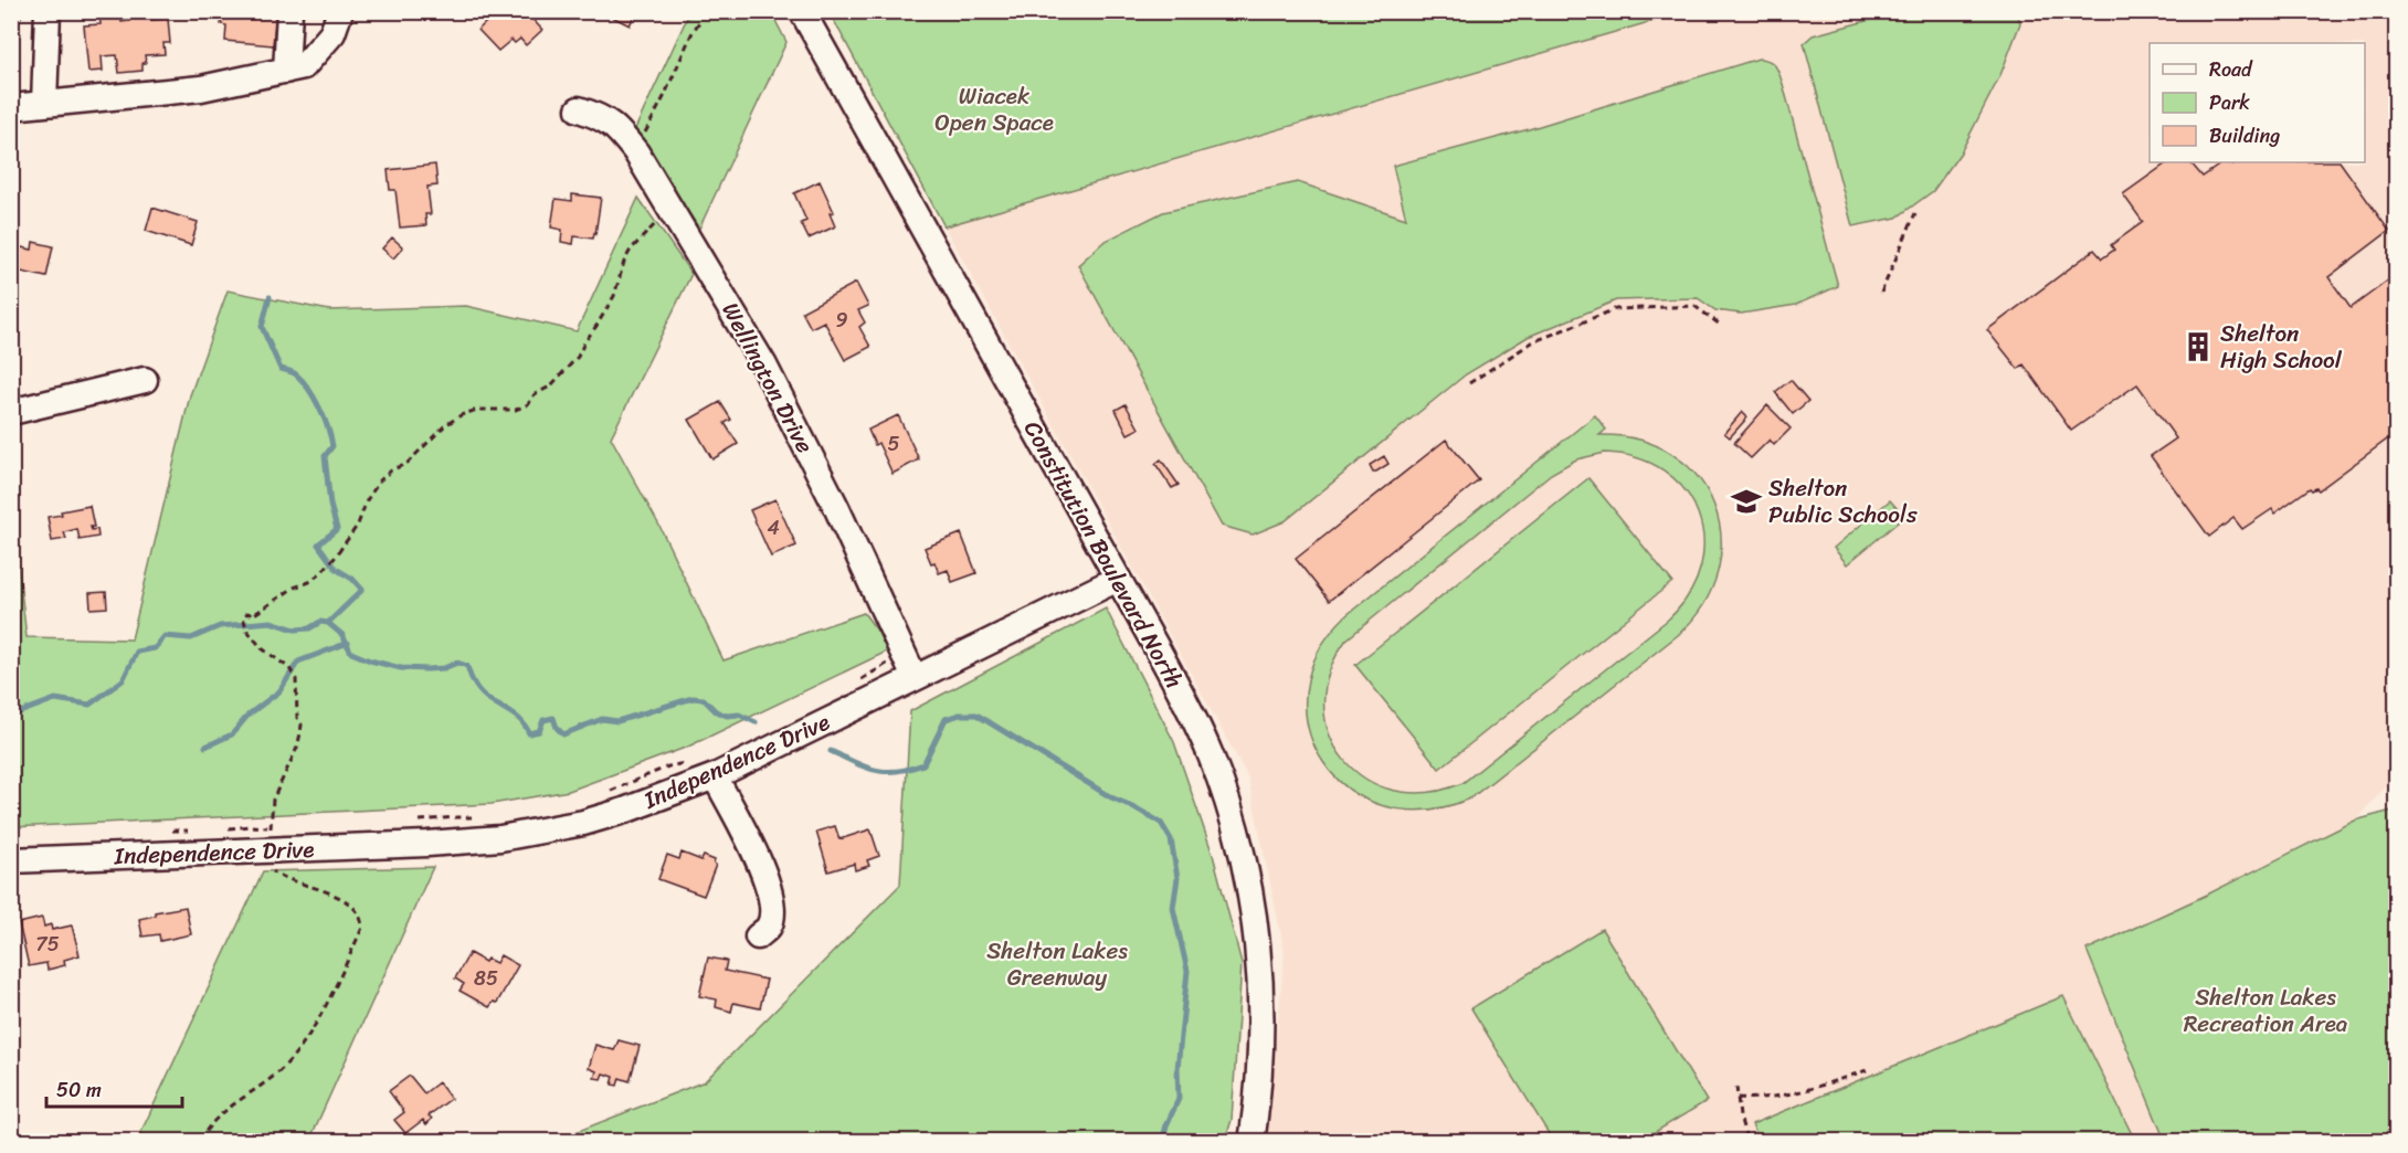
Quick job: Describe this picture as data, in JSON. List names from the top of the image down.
{
  "streets": {
    "street": ["Wellington Drive", "Constitution Boulevard North", "Independence Drive"]
  },
  "crossings": [
    ["Wellington Drive", "Independence Drive"],
    ["Constitution Boulevard North", "Independence Drive"]
  ],
  "parks": ["Wiacek Open Space", "Shelton Lakes Greenway", "Shelton Lakes Recreation Area"],
  "places": {
    "building": ["Shelton High School"],
    "school or university": ["Shelton Public Schools"]
  },
  "house_numbers": [
    "9",
    "5",
    "4",
    "75",
    "85"
  ],
  "legend": ["Road", "Park", "Building"],
  "scale_bar": "50 m"
}
